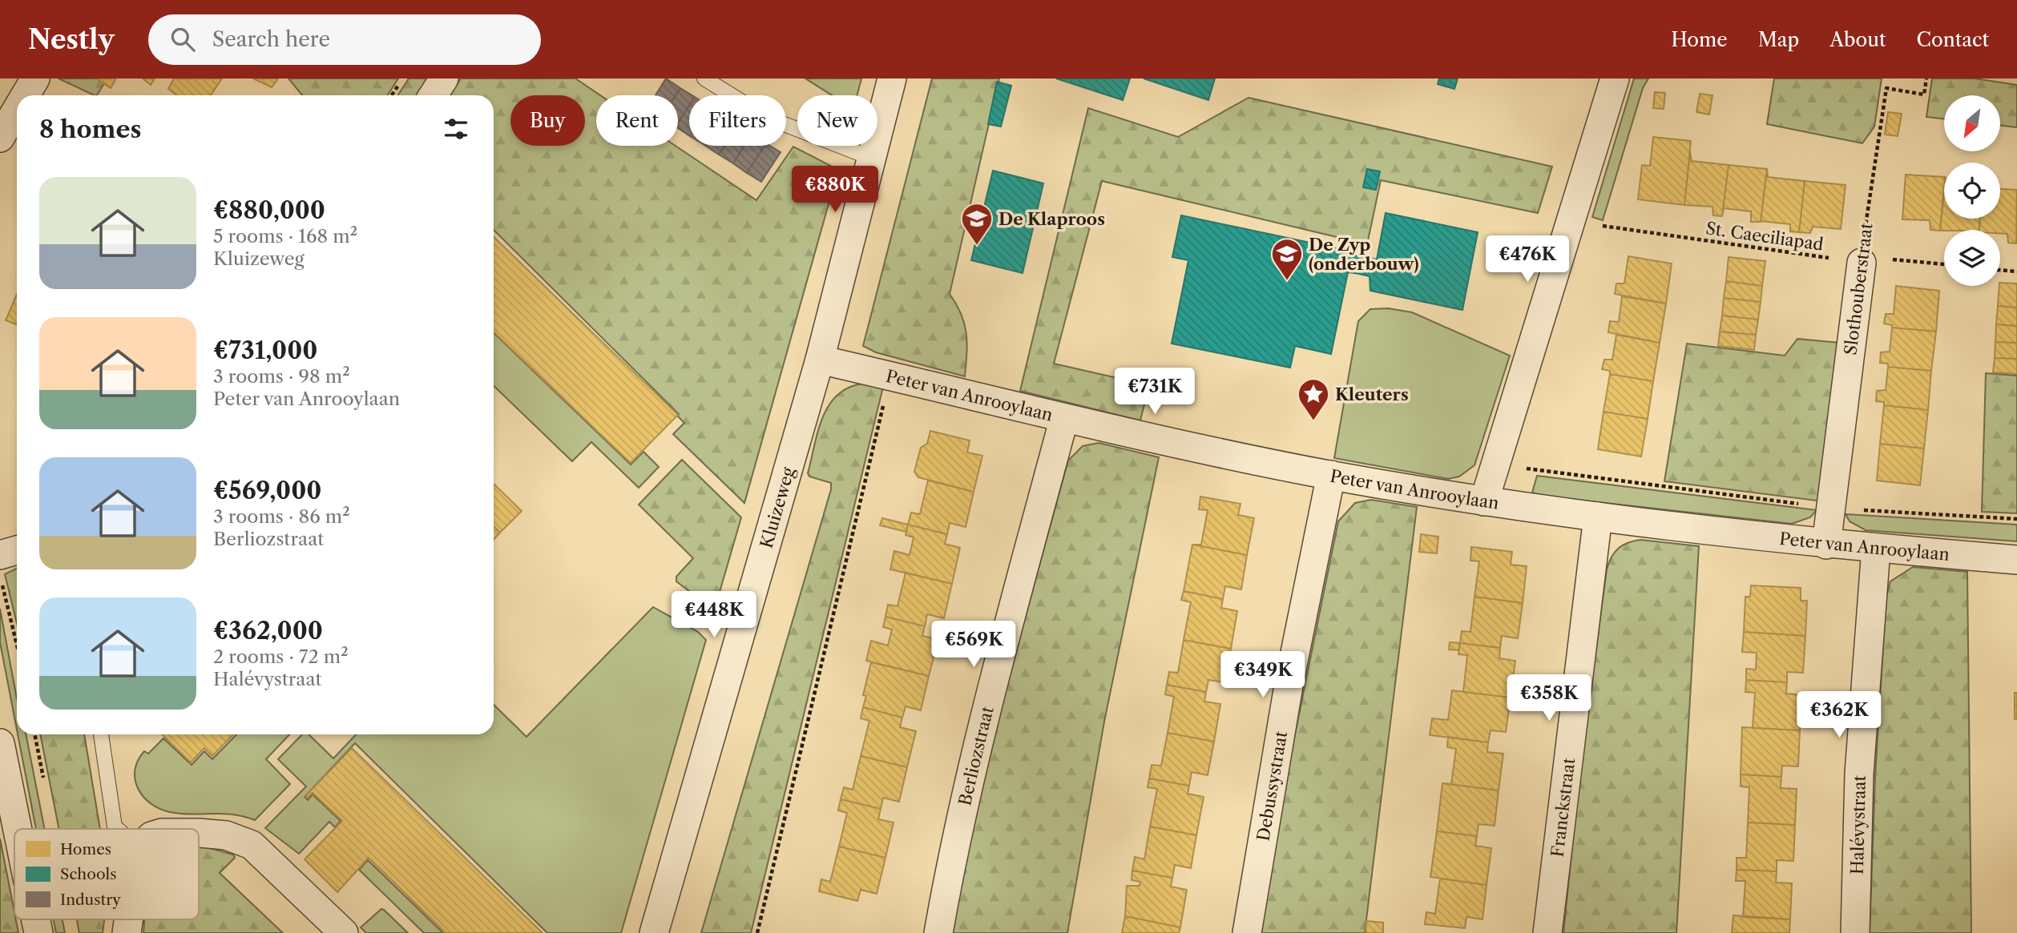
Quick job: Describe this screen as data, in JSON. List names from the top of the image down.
{
  "streets": {
    "street": [
      "Slothouberstraat",
      "Peter van Anrooylaan",
      "Kluizeweg",
      "Berliozstraat",
      "Debussystraat",
      "Franckstraat",
      "Halévystraat"
    ],
    "path": ["St. Caeciliapad"]
  },
  "crossings": [
    ["St. Caeciliapad", "Slothouberstraat"],
    ["Slothouberstraat", "Peter van Anrooylaan"],
    ["Peter van Anrooylaan", "Kluizeweg"],
    ["Peter van Anrooylaan", "Berliozstraat"],
    ["Peter van Anrooylaan", "Debussystraat"],
    ["Peter van Anrooylaan", "Franckstraat"],
    ["Peter van Anrooylaan", "Halévystraat"]
  ],
  "places": {
    "school or university": ["De Klaproos", "De Zyp (onderbouw)"],
    "place": ["Kleuters"]
  },
  "legend": ["Homes", "Schools", "Industry"],
  "north": "bottom left",
  "page": {
    "header": "Nestly",
    "search": "Search here",
    "nav": [
      "Home",
      "Map",
      "About",
      "Contact"
    ],
    "chip": [
      "Buy",
      "Rent",
      "Filters",
      "New"
    ],
    "heading": "8 homes",
    "list": [
      {
        "name": "€880,000",
        "note": "5 rooms · 168 m² · Kluizeweg"
      },
      {
        "name": "€731,000",
        "note": "3 rooms · 98 m² · Peter van Anrooylaan"
      },
      {
        "name": "€569,000",
        "note": "3 rooms · 86 m² · Berliozstraat"
      },
      {
        "name": "€362,000",
        "note": "2 rooms · 72 m² · Halévystraat"
      }
    ],
    "price": [
      "€880K",
      "€476K",
      "€731K",
      "€448K",
      "€569K",
      "€349K",
      "€358K",
      "€362K"
    ]
  }
}
